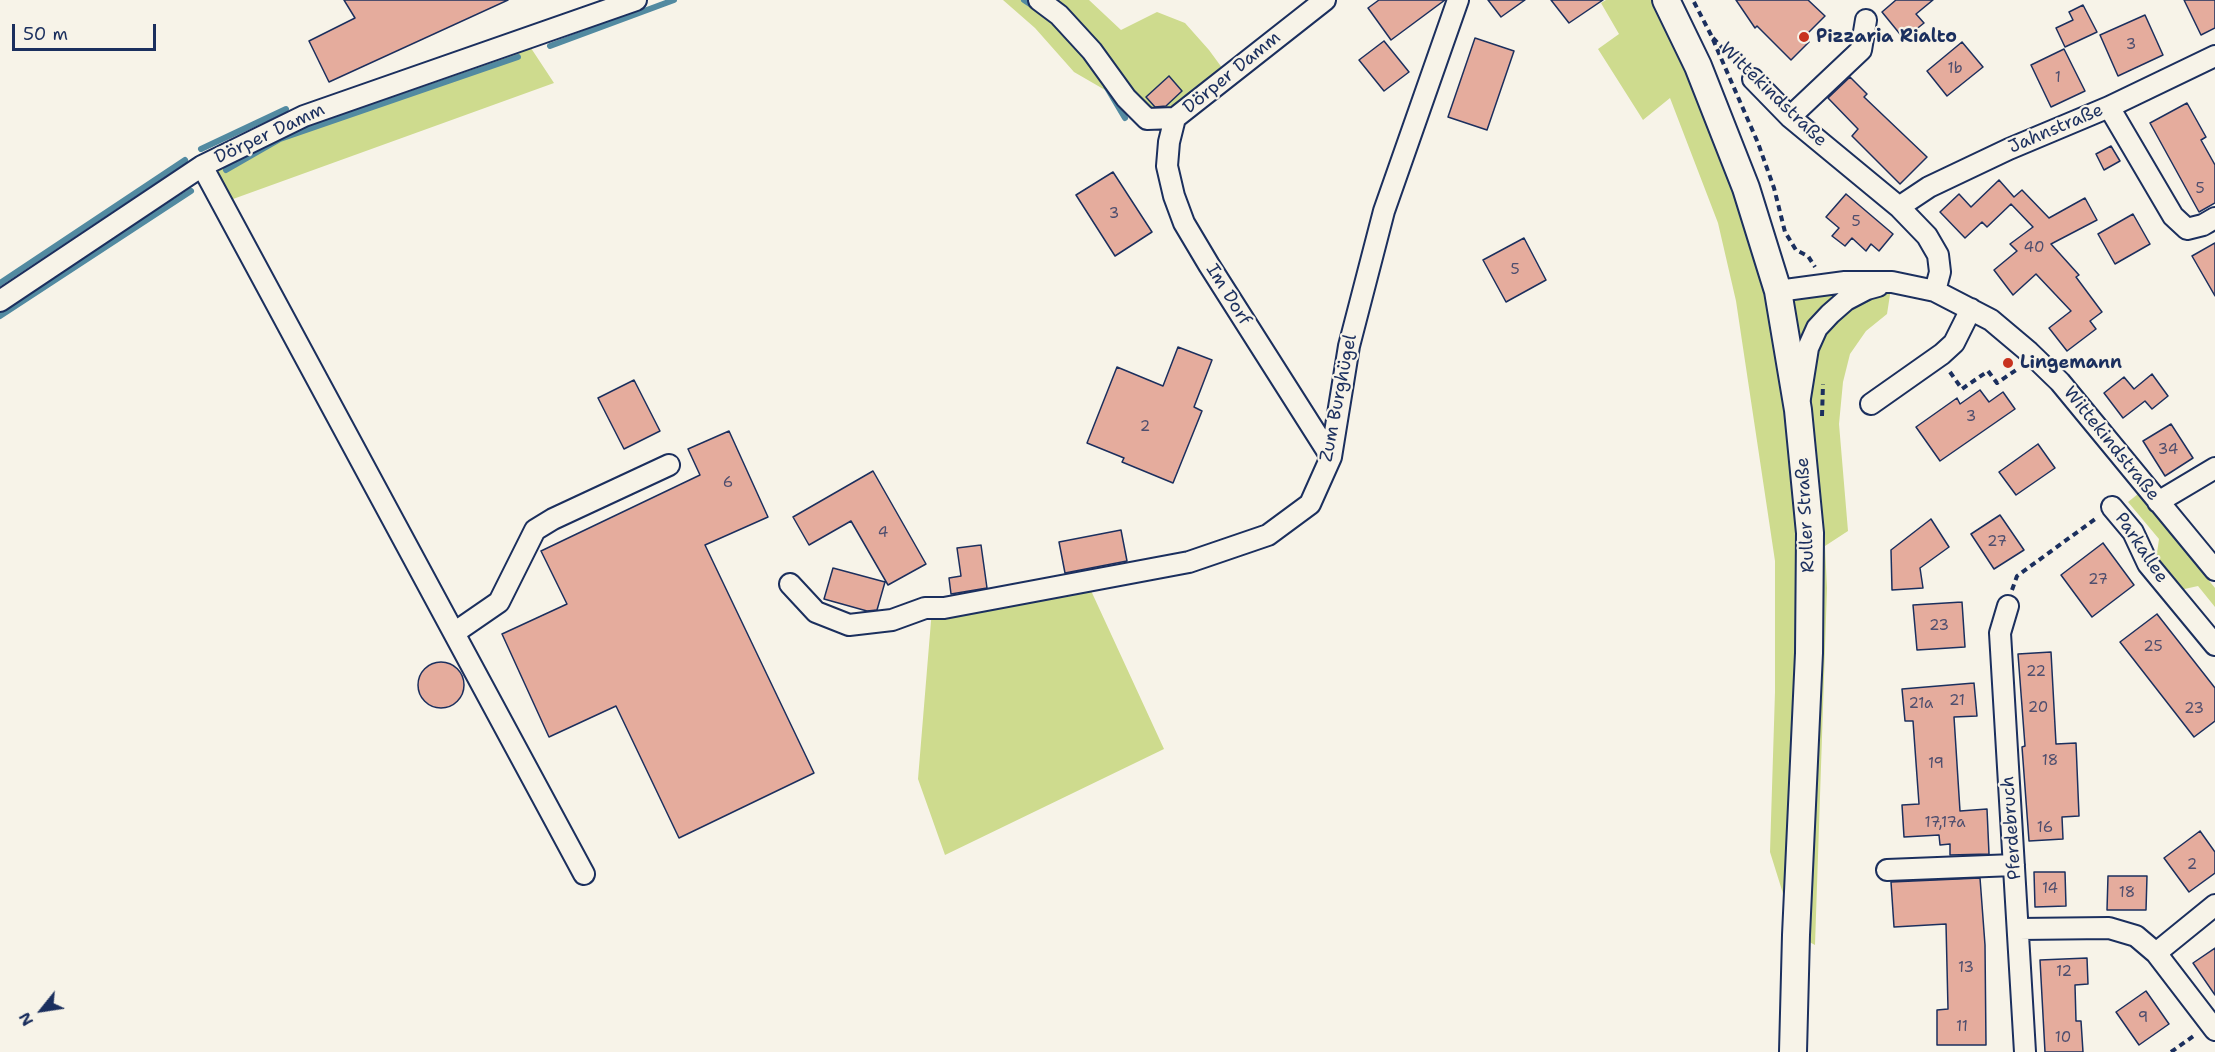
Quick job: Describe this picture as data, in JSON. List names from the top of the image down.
{
  "streets": {
    "main road": ["Ruller Straße"],
    "street": [
      "Dörper Damm",
      "Wittekindstraße",
      "Jahnstraße",
      "Im Dorf",
      "Zum Burghügel",
      "Parkallee",
      "Pferdebruch"
    ]
  },
  "crossings": [
    ["Dörper Damm", "Im Dorf"],
    ["Wittekindstraße", "Jahnstraße"],
    ["Wittekindstraße", "Ruller Straße"],
    ["Im Dorf", "Zum Burghügel"]
  ],
  "places": ["Pizzaria Rialto", "Lingemann"],
  "house_numbers": [
    "3",
    "1b",
    "1",
    "5",
    "3",
    "5",
    "40",
    "5",
    "3",
    "2",
    "34",
    "6",
    "4",
    "27",
    "27",
    "23",
    "25",
    "22",
    "21",
    "21a",
    "20",
    "23",
    "18",
    "19",
    "17,17a",
    "16",
    "2",
    "14",
    "18",
    "13",
    "12",
    "9",
    "11",
    "10"
  ],
  "scale_bar": "50 m",
  "north": "bottom left"
}
